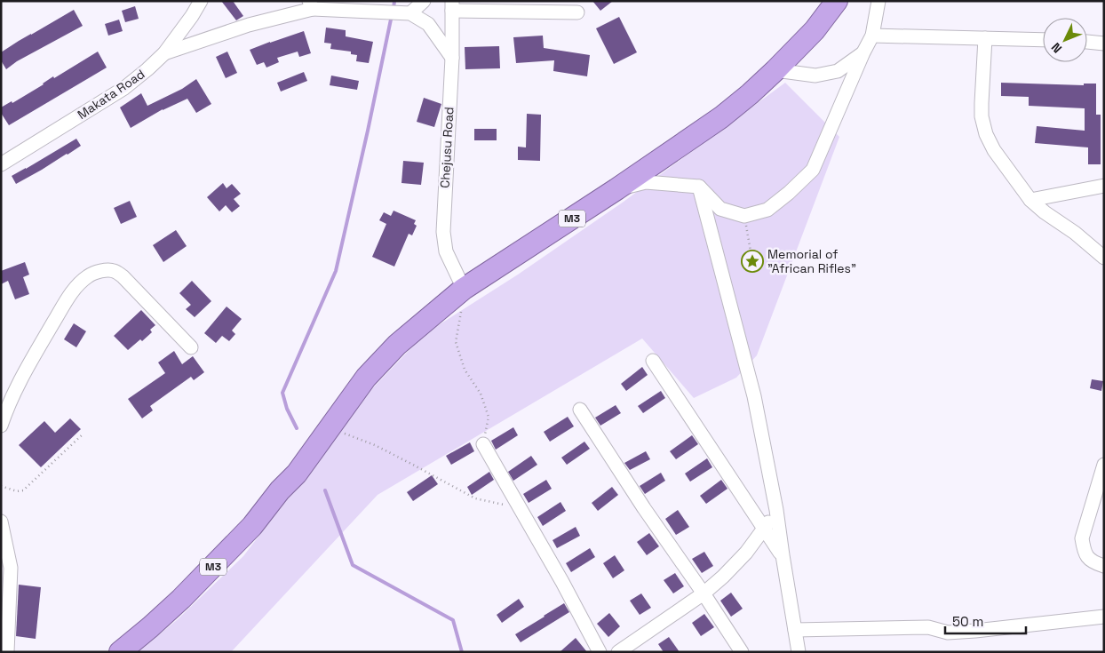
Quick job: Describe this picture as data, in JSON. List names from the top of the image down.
{
  "streets": {
    "highway": ["M3"],
    "street": ["Makata Road", "Chejusu Road"]
  },
  "crossings": [
    ["Chejusu Road", "M3"]
  ],
  "places": {
    "place": ["Memorial of \"African Rifles\""]
  },
  "scale_bar": "50 m",
  "north": "bottom left"
}
